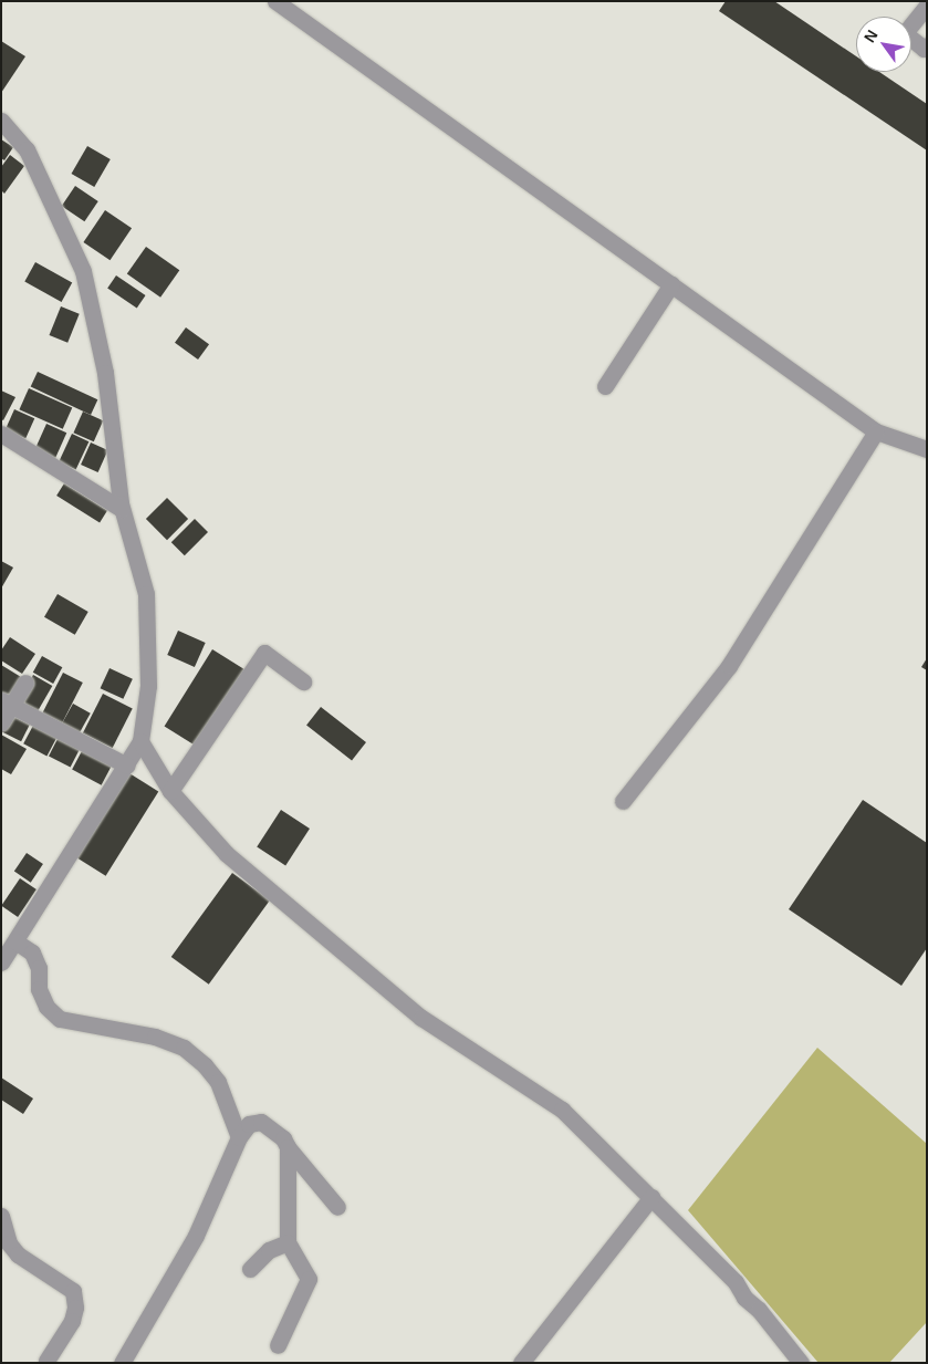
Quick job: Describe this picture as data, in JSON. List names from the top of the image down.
{
  "north": "top left"
}
